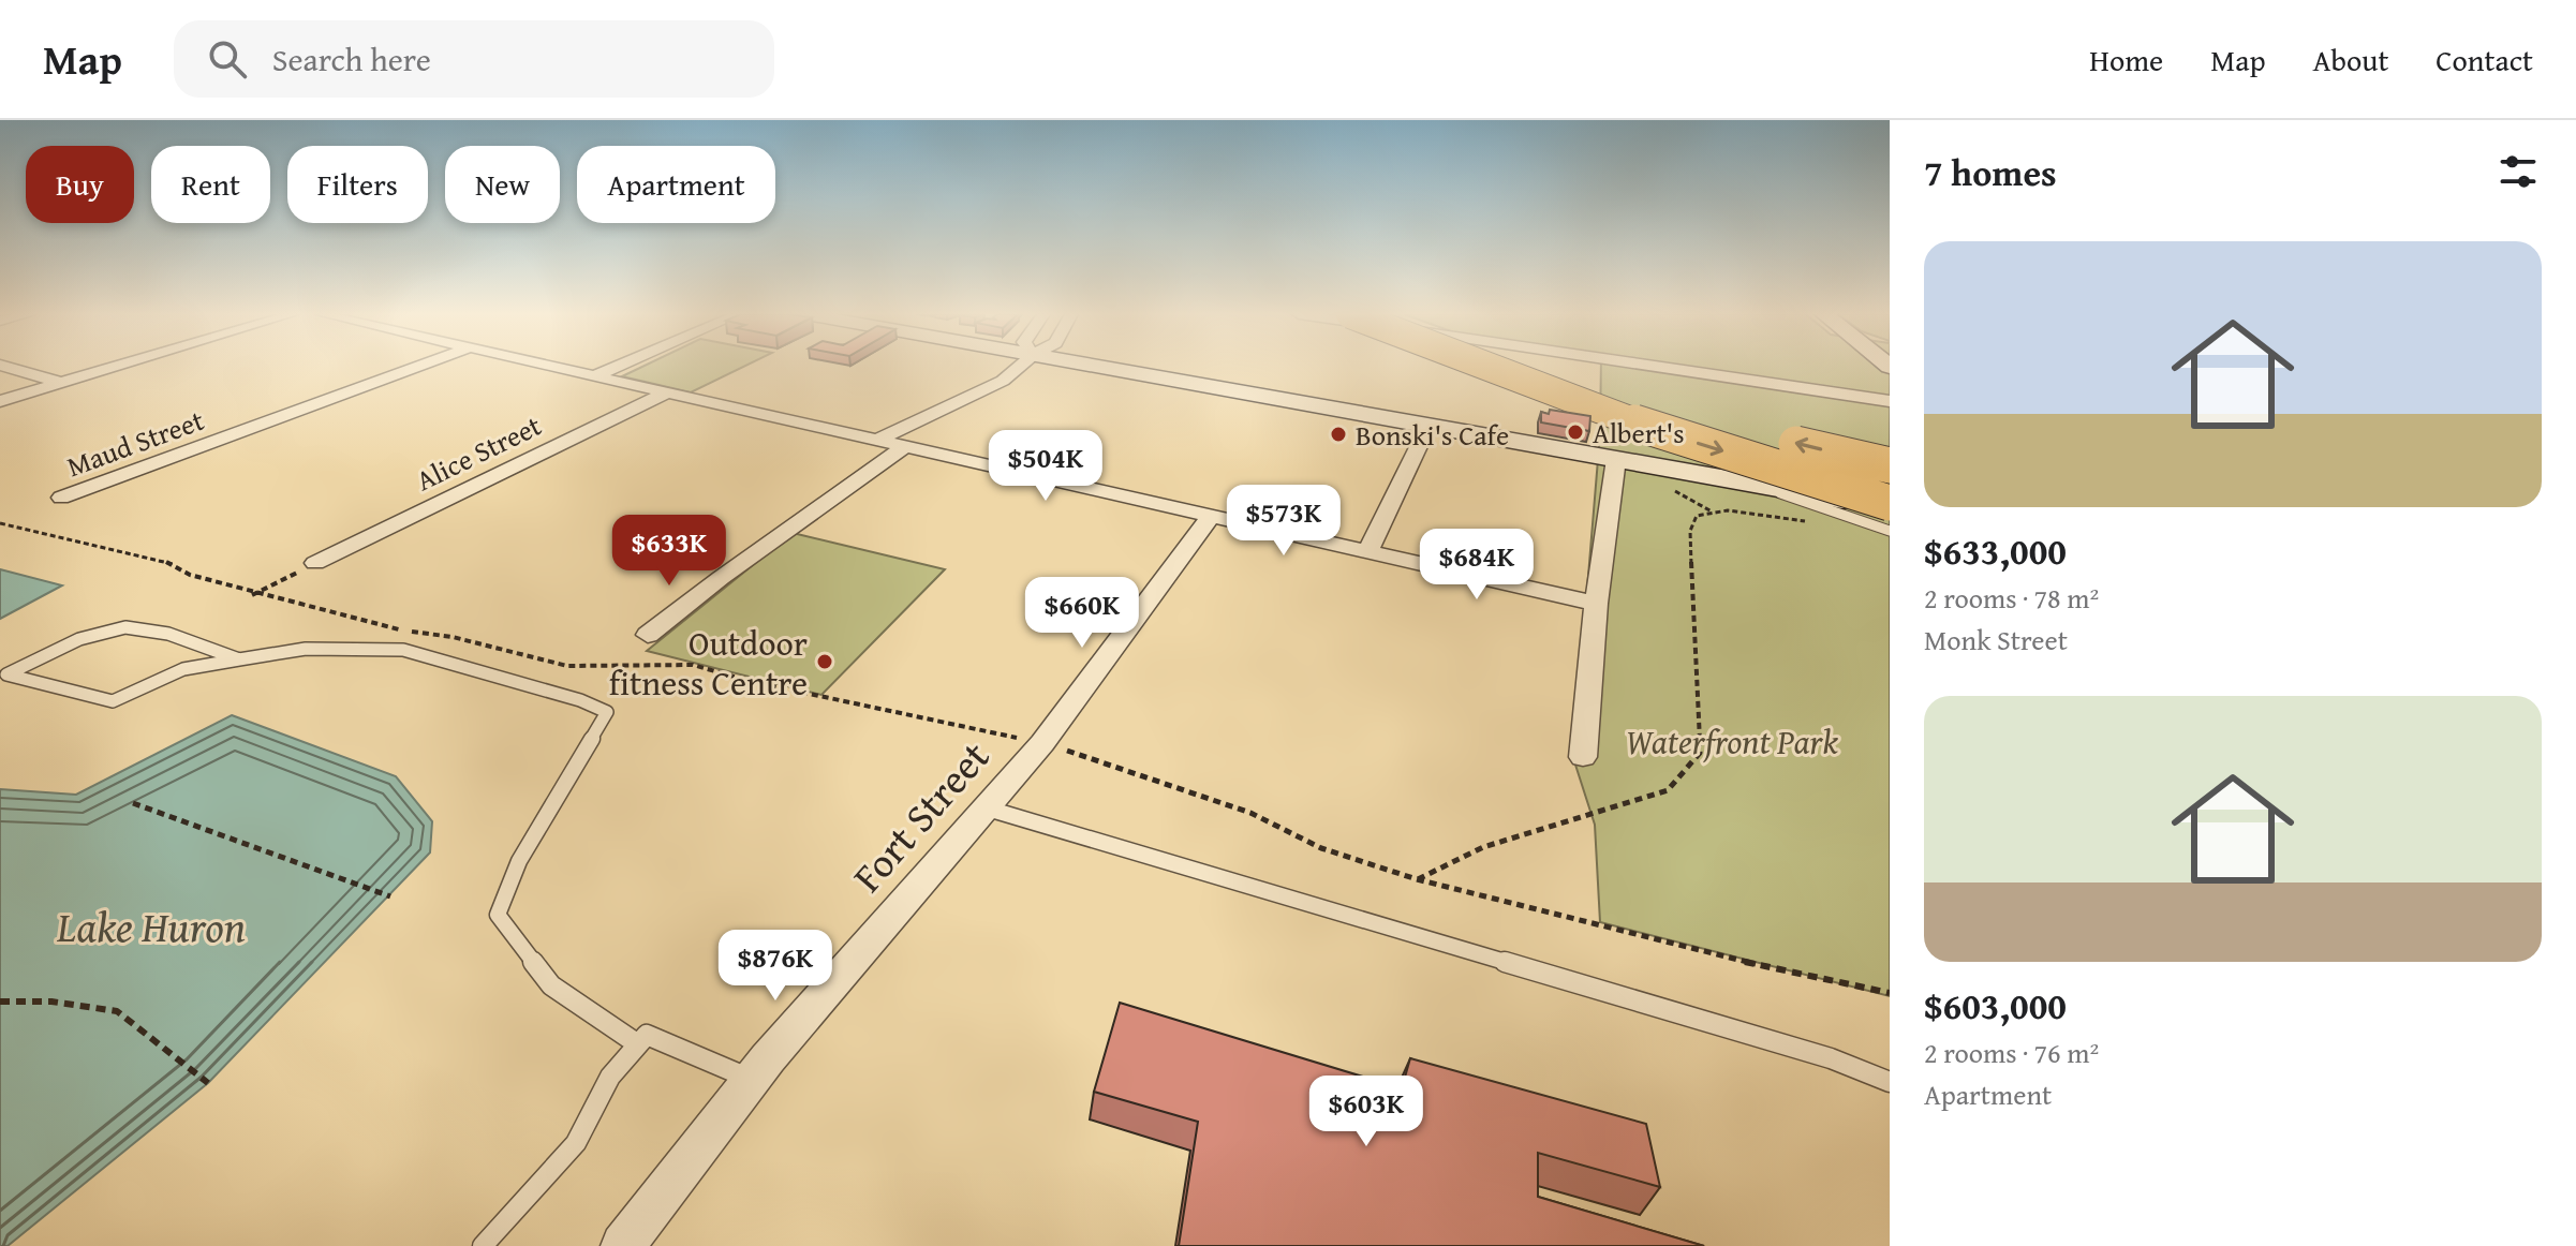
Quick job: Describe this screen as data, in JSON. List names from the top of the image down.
{
  "streets": {
    "street": ["Maud Street", "Alice Street", "Fort Street"]
  },
  "water": ["Lake Huron"],
  "parks": ["Waterfront Park"],
  "places": ["Albert's", "Bonski's Cafe", "Outdoor fitness Centre"],
  "page": {
    "header": "Map",
    "search": "Search here",
    "nav": [
      "Home",
      "Map",
      "About",
      "Contact"
    ],
    "heading": "7 homes",
    "chip": [
      "Buy",
      "Rent",
      "Filters",
      "New",
      "Apartment"
    ],
    "list": [
      {
        "name": "$633,000",
        "note": "2 rooms · 78 m² · Monk Street"
      },
      {
        "name": "$603,000",
        "note": "2 rooms · 76 m² · Apartment"
      }
    ],
    "price": [
      "$504K",
      "$573K",
      "$633K",
      "$684K",
      "$660K",
      "$876K",
      "$603K"
    ]
  }
}
